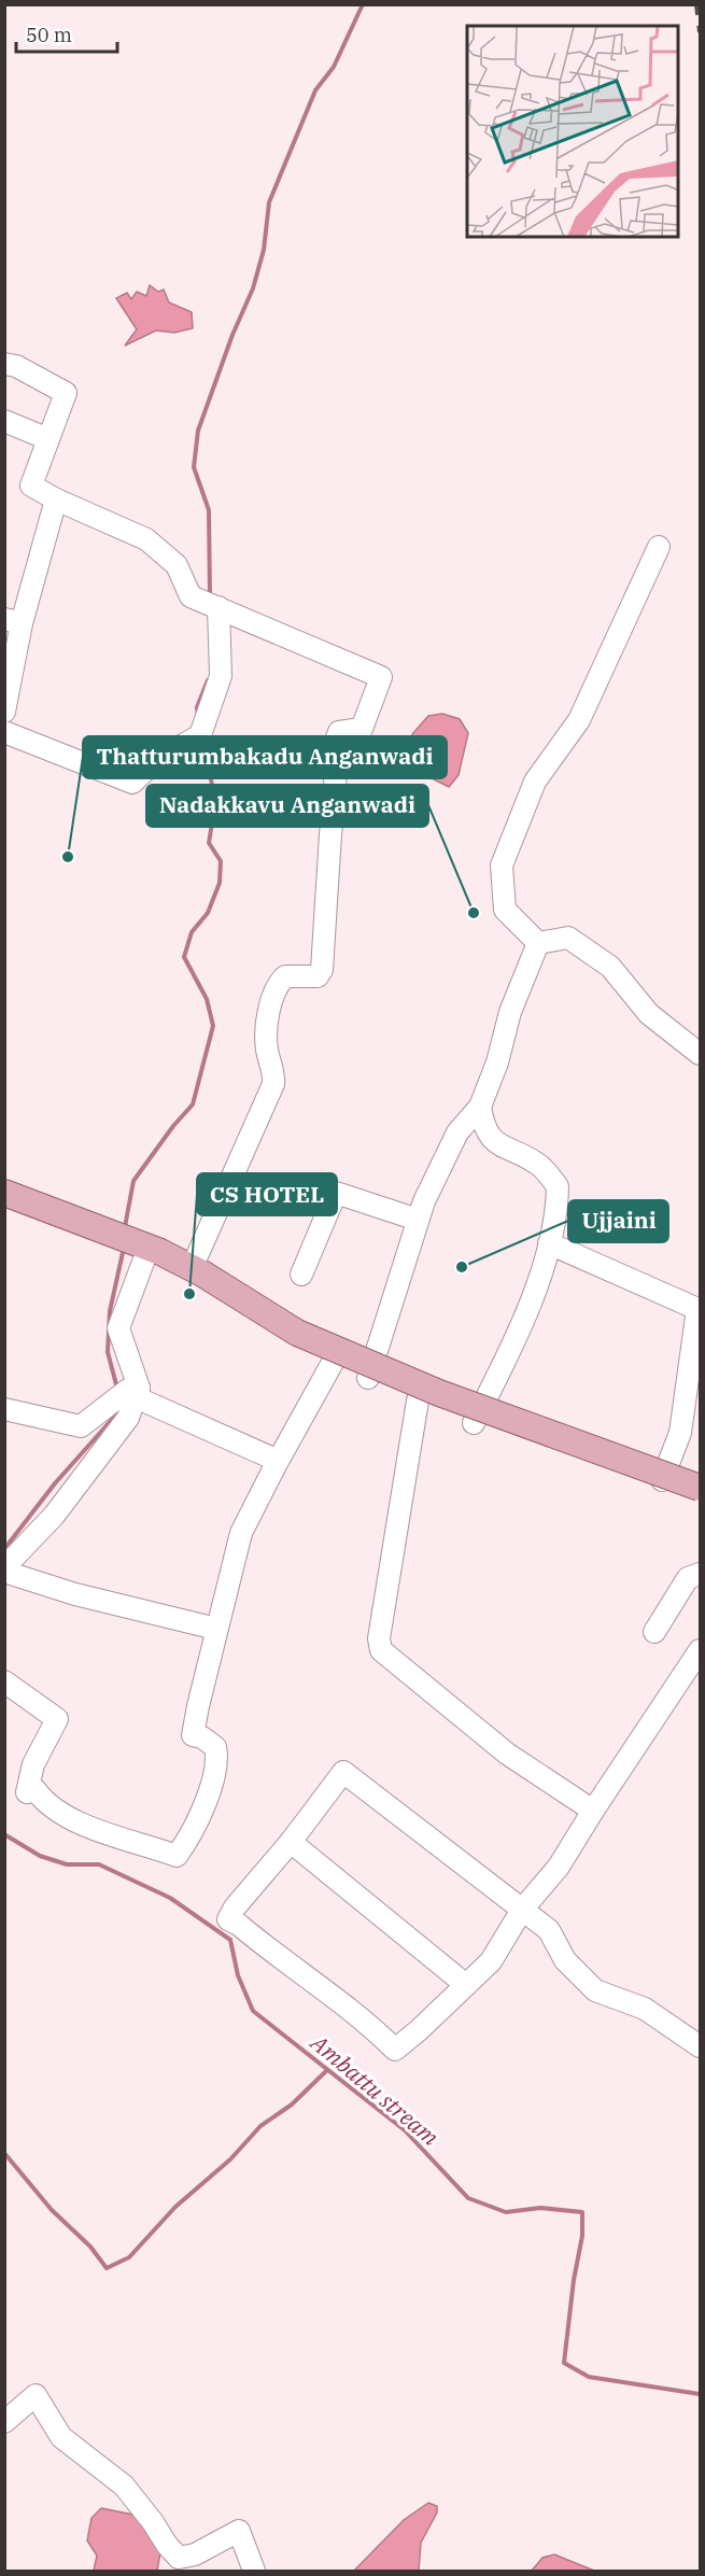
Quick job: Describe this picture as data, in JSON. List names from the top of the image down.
{
  "water": ["Ambattu stream"],
  "places": [
    "Thatturumbakadu Anganwadi",
    "Nadakkavu Anganwadi",
    "Ujjaini",
    "CS HOTEL"
  ],
  "scale_bar": "50 m"
}
